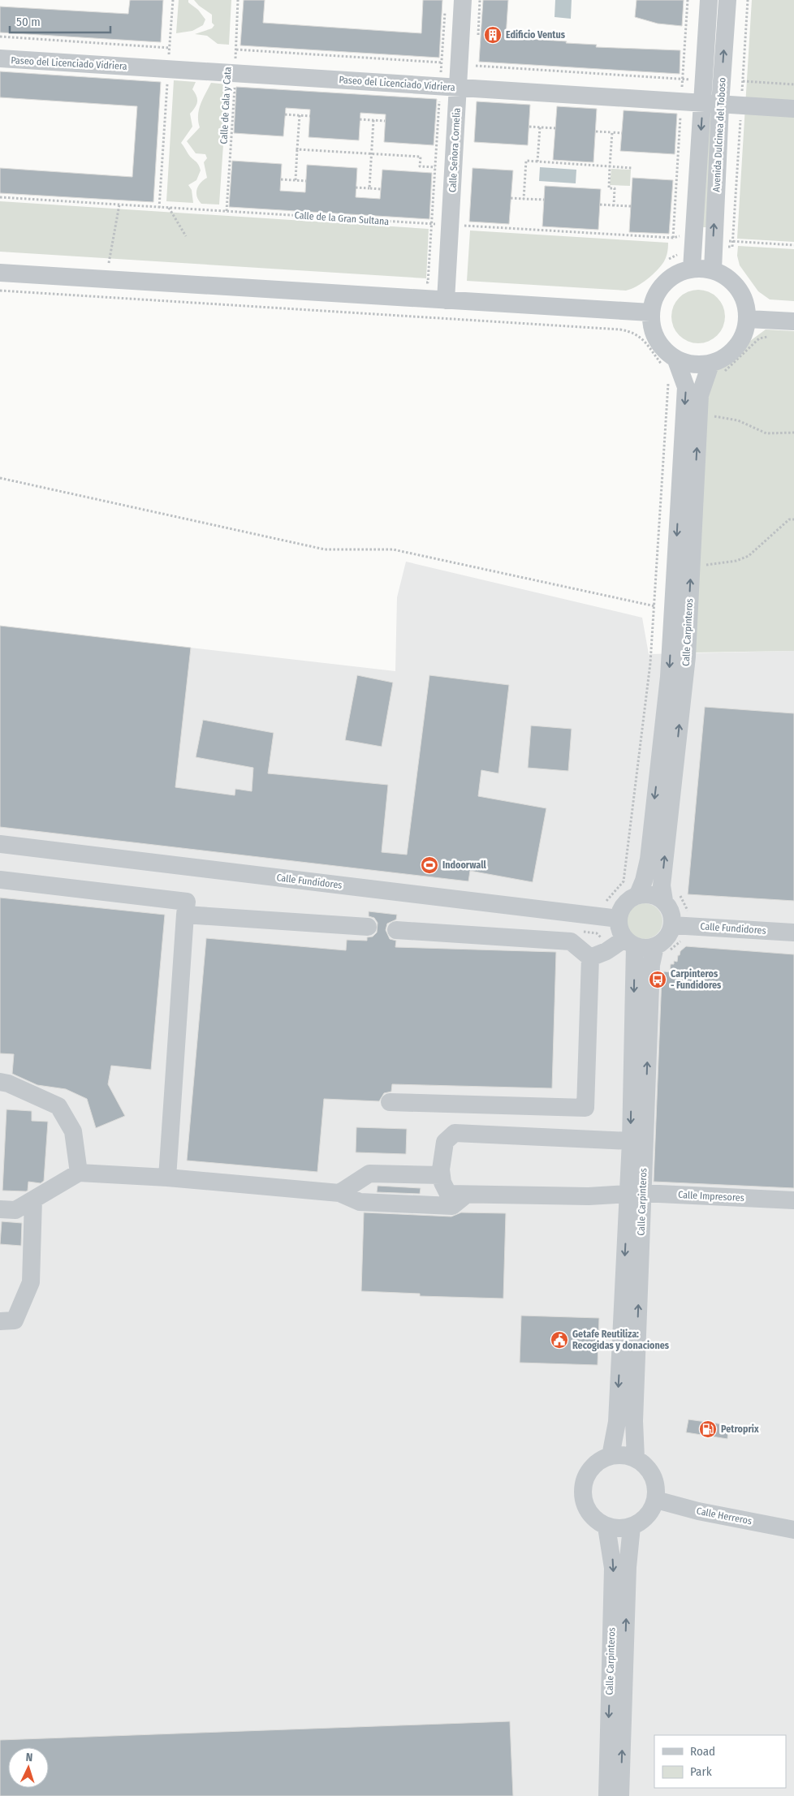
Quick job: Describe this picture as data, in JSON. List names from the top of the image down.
{
  "streets": {
    "street": [
      "Paseo del Licenciado Vidriera",
      "Avenida Dulcinea del Toboso",
      "Calle Señora Cornelia",
      "Calle Carpinteros",
      "Calle Fundidores",
      "Calle Impresores",
      "Calle Herreros"
    ],
    "path": ["Calle de Cala y Cata", "Calle de la Gran Sultana"]
  },
  "crossings": [
    ["Paseo del Licenciado Vidriera", "Calle de Cala y Cata"],
    ["Paseo del Licenciado Vidriera", "Avenida Dulcinea del Toboso"],
    ["Paseo del Licenciado Vidriera", "Calle Señora Cornelia"],
    ["Calle de Cala y Cata", "Calle de la Gran Sultana"],
    ["Avenida Dulcinea del Toboso", "Calle de la Gran Sultana"],
    ["Avenida Dulcinea del Toboso", "Calle Carpinteros"],
    ["Calle Señora Cornelia", "Calle de la Gran Sultana"],
    ["Calle Carpinteros", "Calle Fundidores"],
    ["Calle Carpinteros", "Calle Impresores"],
    ["Calle Carpinteros", "Calle Herreros"]
  ],
  "places": {
    "building": ["Edificio Ventus"],
    "sports": ["Indoorwall"],
    "bus stop": ["Carpinteros - Fundidores"],
    "public building": ["Getafe Reutiliza: Recogidas y donaciones"],
    "fuel station": ["Petroprix"]
  },
  "legend": ["Road", "Park"],
  "scale_bar": "50 m",
  "north": "top"
}
